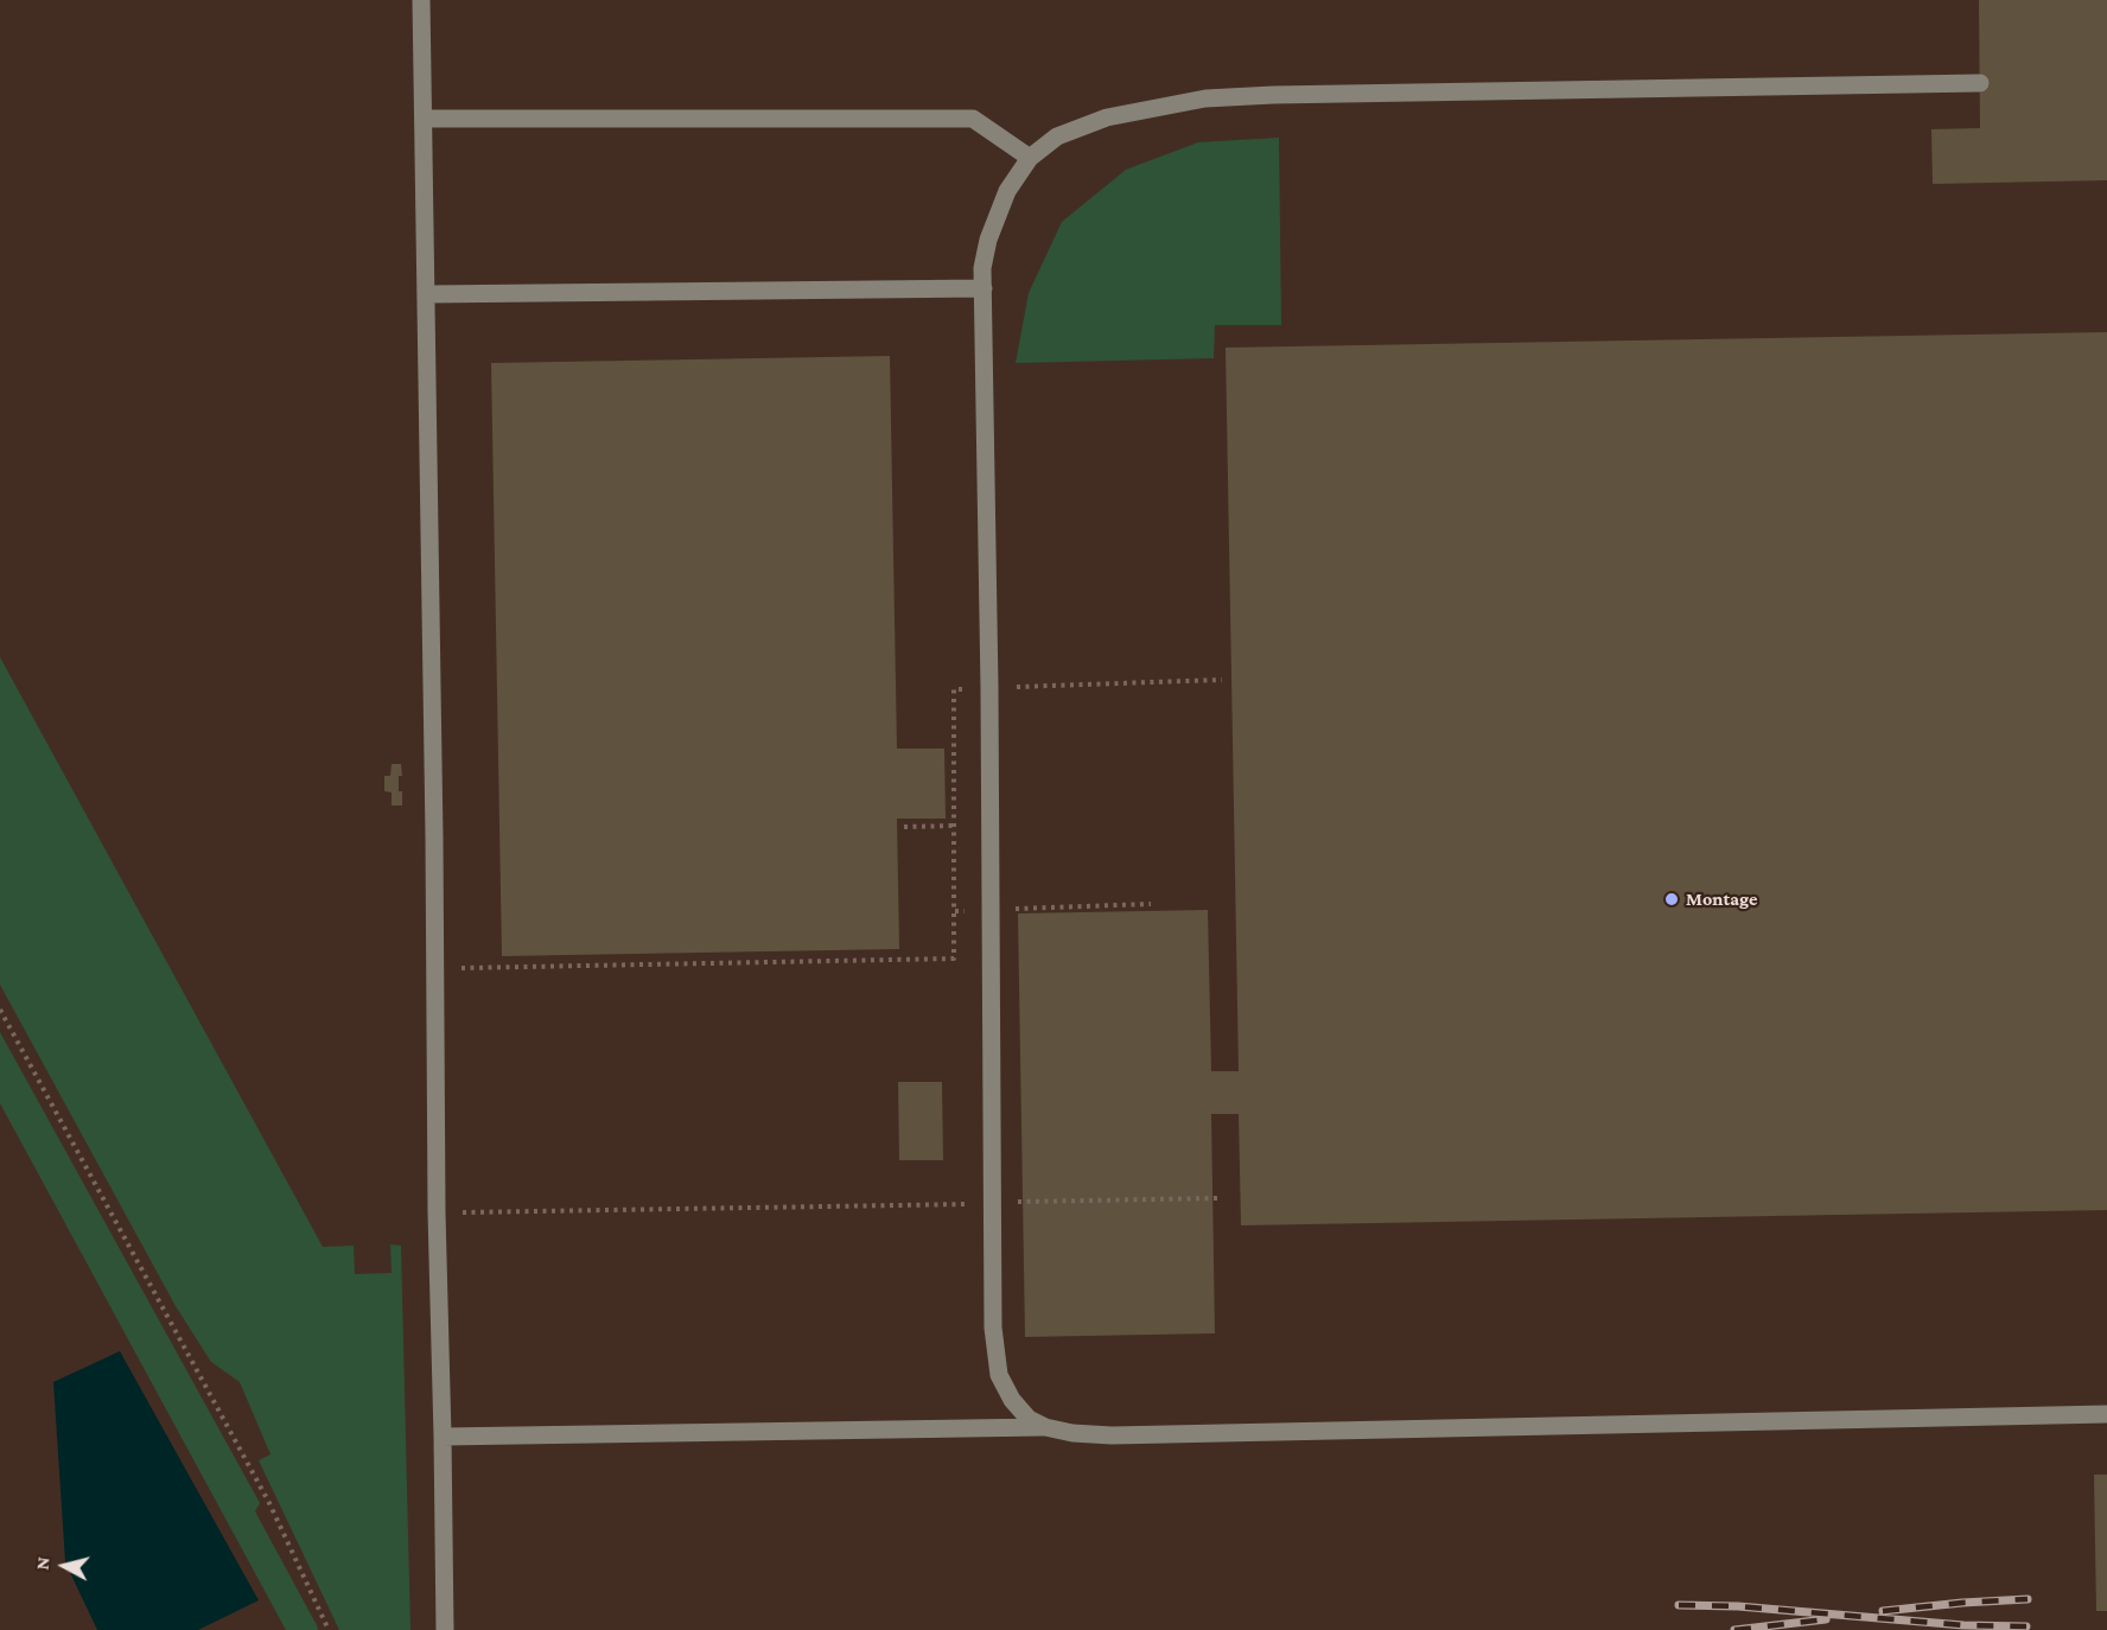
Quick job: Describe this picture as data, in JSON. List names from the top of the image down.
{
  "places": ["Montage"],
  "north": "left"
}
